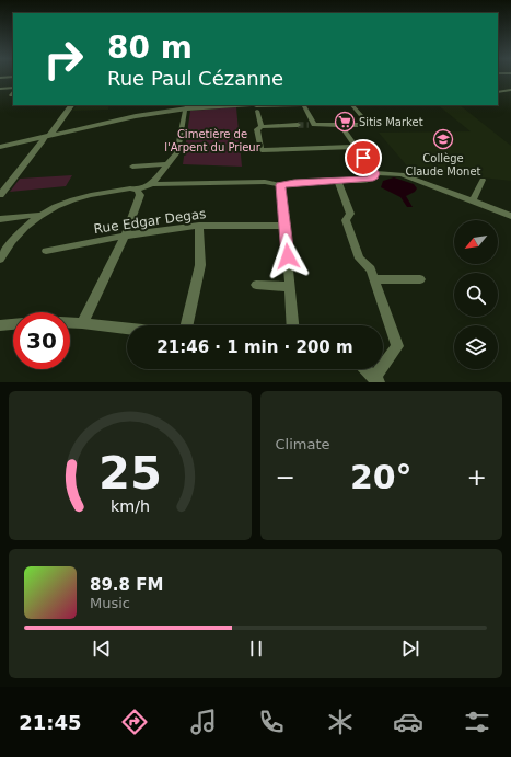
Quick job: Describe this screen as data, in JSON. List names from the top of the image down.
{
  "streets": {
    "street": ["Rue Edgar Degas"]
  },
  "parks": ["Cimetière de l'Arpent du Prieur"],
  "places": {
    "supermarket": ["Sitis Market"],
    "school or university": ["Collège Claude Monet"]
  },
  "north": "bottom left",
  "page": {
    "turn": ["80 m", "Rue Paul Cézanne"],
    "limit": "30",
    "trip": "21:46 · 1 min · 200 m",
    "tile": "Climate",
    "heat": ["−", "20°", "+"],
    "song": ["89.8 FM", "Music"],
    "tabs": "21:45",
    "gauge": ["25", "km/h"]
  }
}
